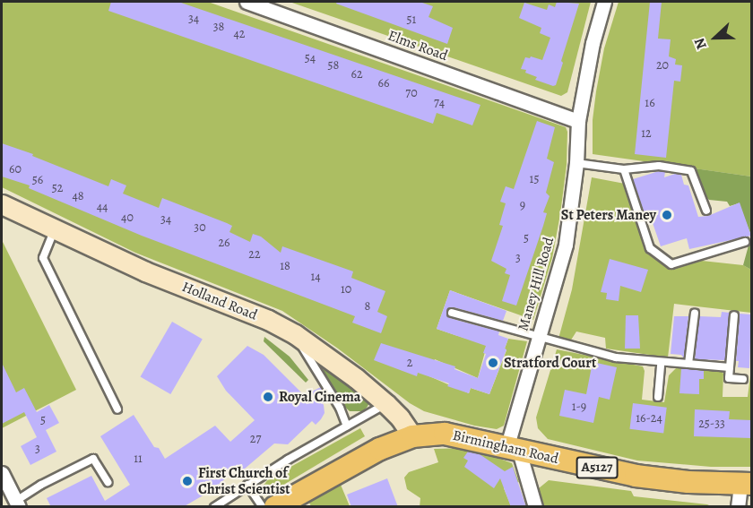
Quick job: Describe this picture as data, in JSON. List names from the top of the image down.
{
  "streets": {
    "main road": ["Birmingham Road", "A5127"],
    "street": ["Elms Road", "Maney Hill Road", "Holland Road"]
  },
  "crossings": [
    ["Elms Road", "Maney Hill Road"],
    ["Maney Hill Road", "Birmingham Road"],
    ["Holland Road", "Birmingham Road"]
  ],
  "places": [
    "St Peters Maney",
    "Stratford Court",
    "Royal Cinema",
    "First Church of Christ Scientist"
  ],
  "house_numbers": [
    "34",
    "51",
    "38",
    "42",
    "54",
    "58",
    "20",
    "62",
    "66",
    "70",
    "74",
    "16",
    "12",
    "60",
    "15",
    "56",
    "52",
    "48",
    "9",
    "44",
    "40",
    "34",
    "30",
    "5",
    "26",
    "22",
    "3",
    "18",
    "14",
    "10",
    "8",
    "2",
    "1-9",
    "16-24",
    "5",
    "25-33",
    "27",
    "3",
    "11"
  ],
  "north": "left"
}
